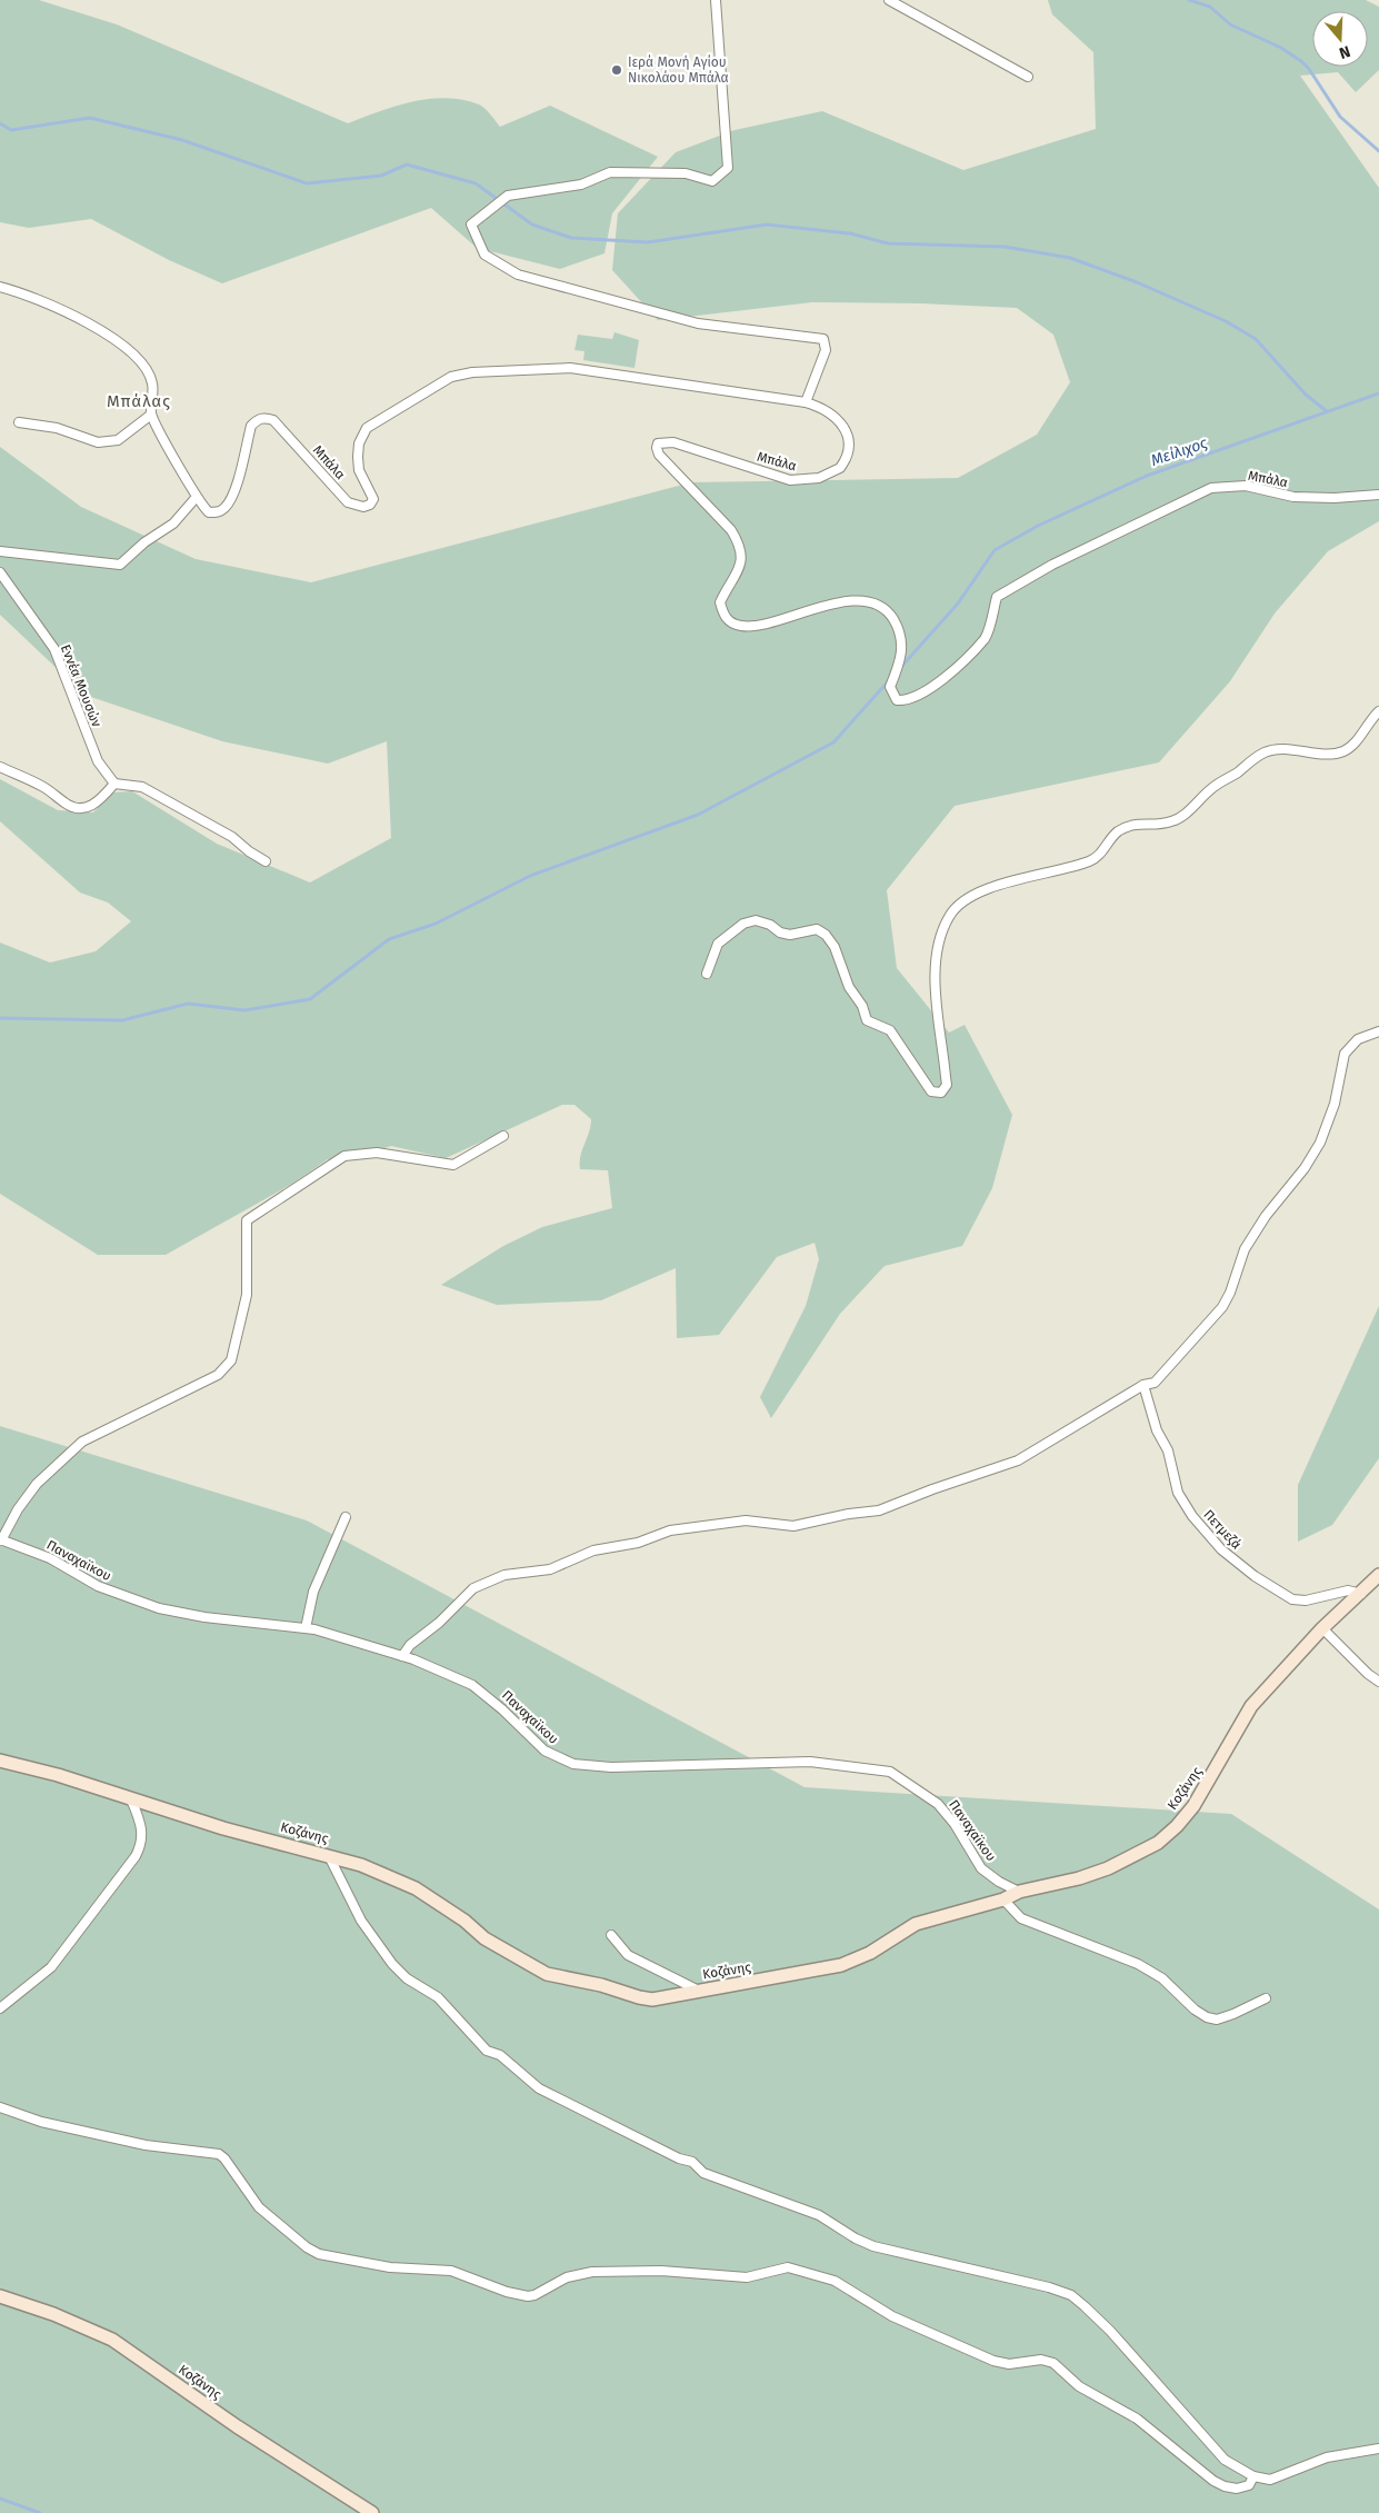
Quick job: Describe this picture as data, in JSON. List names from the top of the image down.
{
  "streets": {
    "street": [
      "Μπάλα",
      "Εννέα Μουσών",
      "Πετμεζά",
      "Παναχαϊκου",
      "Κοζάνης"
    ]
  },
  "crossings": [
    ["Πετμεζά", "Κοζάνης"],
    ["Παναχαϊκου", "Κοζάνης"]
  ],
  "districts": ["Μπάλας"],
  "water": ["Μείλιχος"],
  "places": ["Ιερά Μονή Αγίου Νικολάου Μπάλα"],
  "north": "bottom"
}
